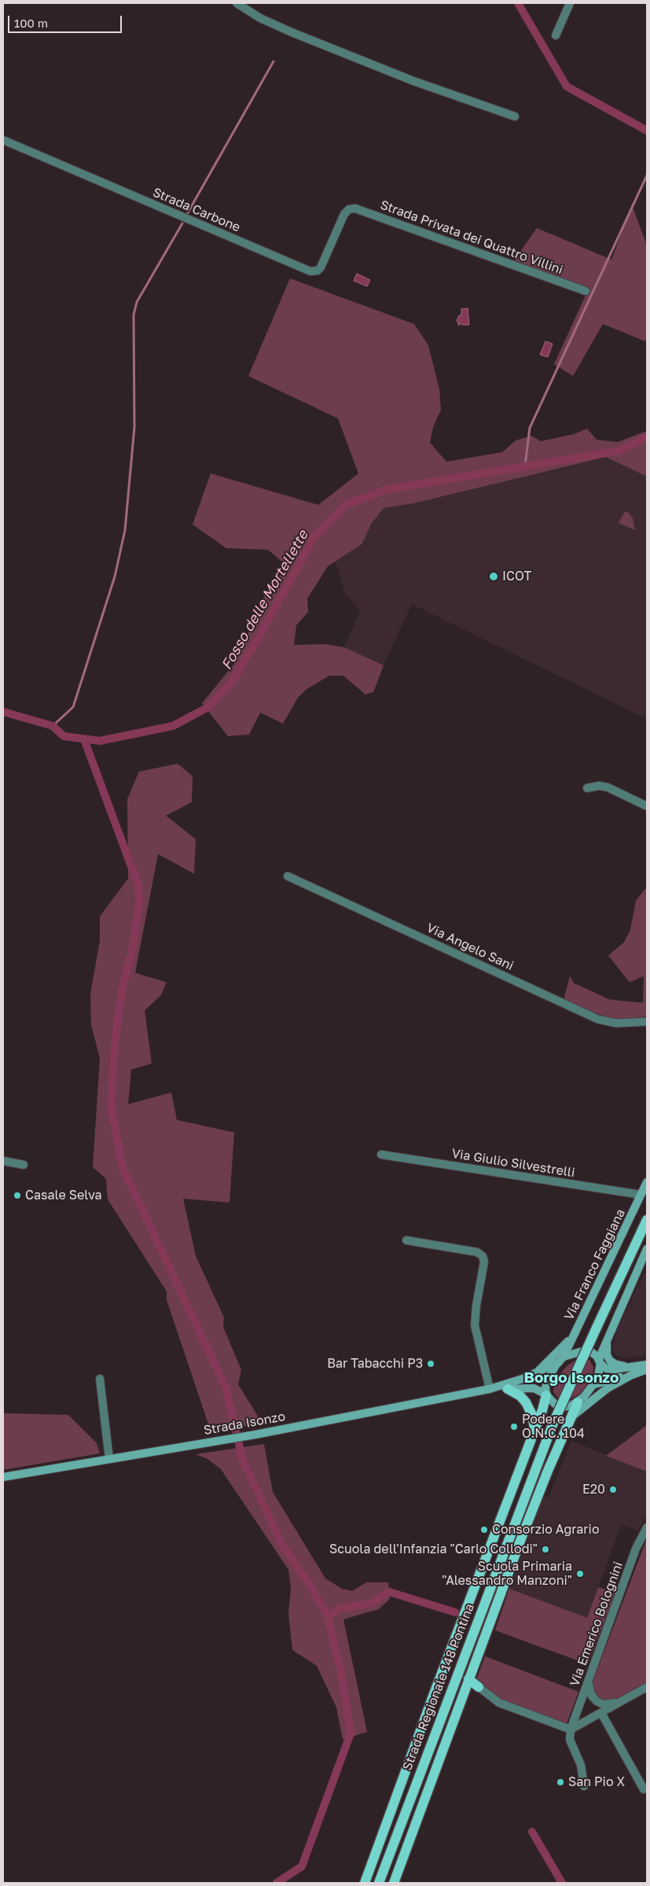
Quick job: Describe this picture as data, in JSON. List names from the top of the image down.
{
  "streets": {
    "main road": ["Via Franco Faggiana", "Strada Isonzo", "Strada Regionale 148 Pontina"],
    "street": [
      "Strada Carbone",
      "Strada Privata dei Quattro Villini",
      "Via Angelo Sani",
      "Via Giulio Silvestrelli",
      "Via Emerico Bolognini"
    ]
  },
  "crossings": [
    ["Strada Carbone", "Strada Privata dei Quattro Villini"],
    ["Via Giulio Silvestrelli", "Via Franco Faggiana"]
  ],
  "districts": ["Borgo Isonzo"],
  "water": ["Fosso delle Mortellette"],
  "places": [
    "ICOT",
    "Casale Selva",
    "Bar Tabacchi P3",
    "Podere O.N.C. 104",
    "E20",
    "Consorzio Agrario",
    "Scuola dell'Infanzia \"Carlo Collodi\"",
    "Scuola Primaria \"Alessandro Manzoni\"",
    "San Pio X"
  ],
  "scale_bar": "100 m"
}
